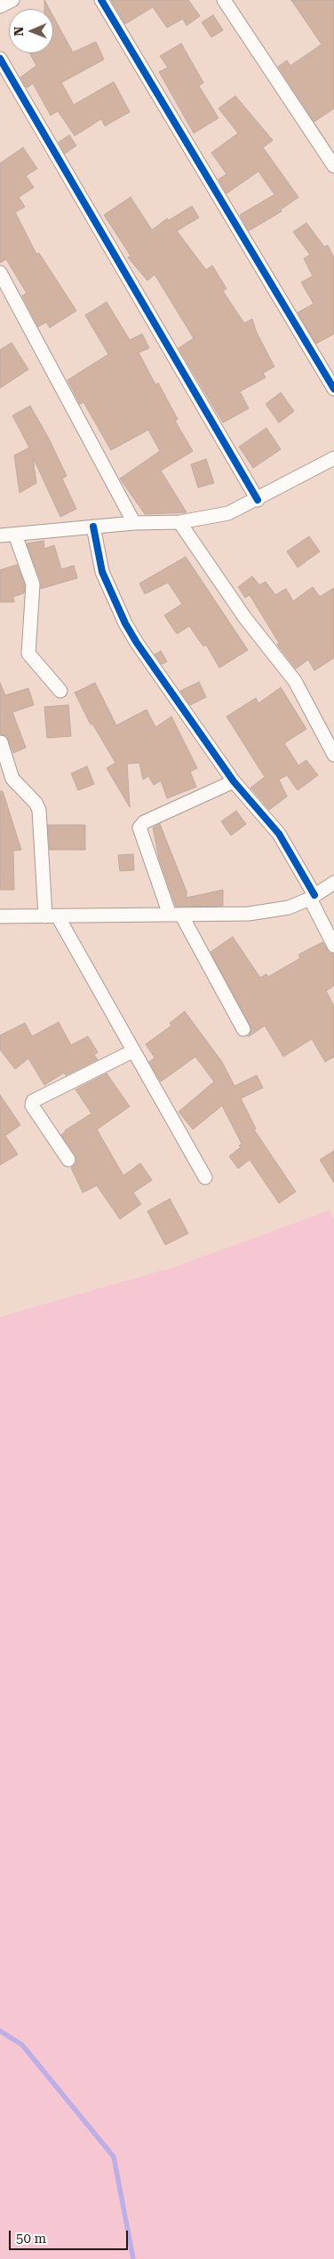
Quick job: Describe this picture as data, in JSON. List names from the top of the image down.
{
  "scale_bar": "50 m",
  "north": "left"
}
